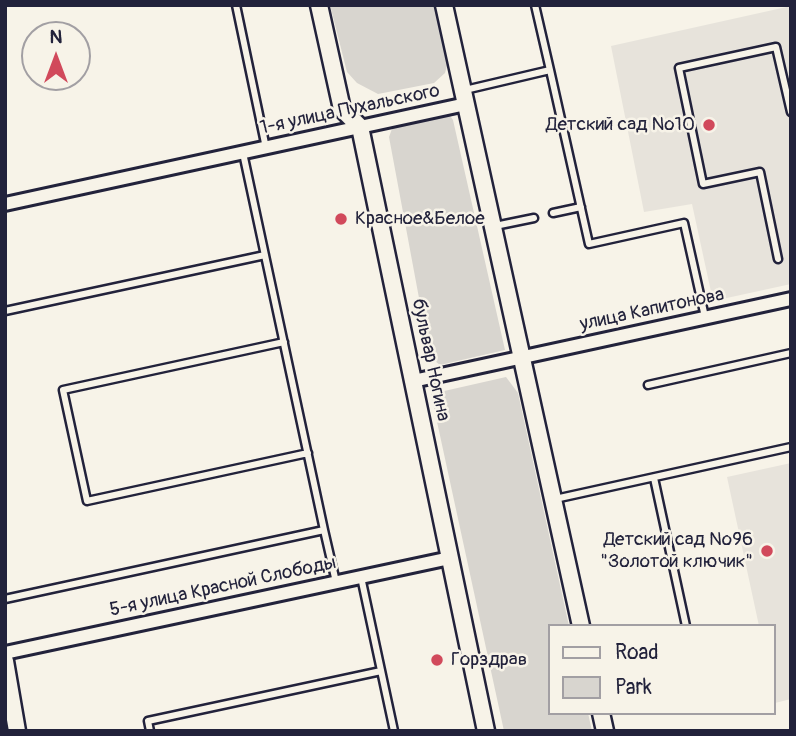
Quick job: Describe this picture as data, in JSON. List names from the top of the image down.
{
  "streets": {
    "street": [
      "1-я улица Пухальского",
      "улица Капитонова",
      "бульвар Ногина",
      "5-я улица Красной Слободы"
    ]
  },
  "crossings": [
    ["1-я улица Пухальского", "бульвар Ногина"],
    ["улица Капитонова", "бульвар Ногина"],
    ["бульвар Ногина", "5-я улица Красной Слободы"]
  ],
  "places": [
    "Детский сад №10",
    "Красное&Белое",
    "Детский сад №96 \"Золотой ключик\"",
    "Горздрав"
  ],
  "legend": ["Road", "Park"],
  "north": "top"
}
